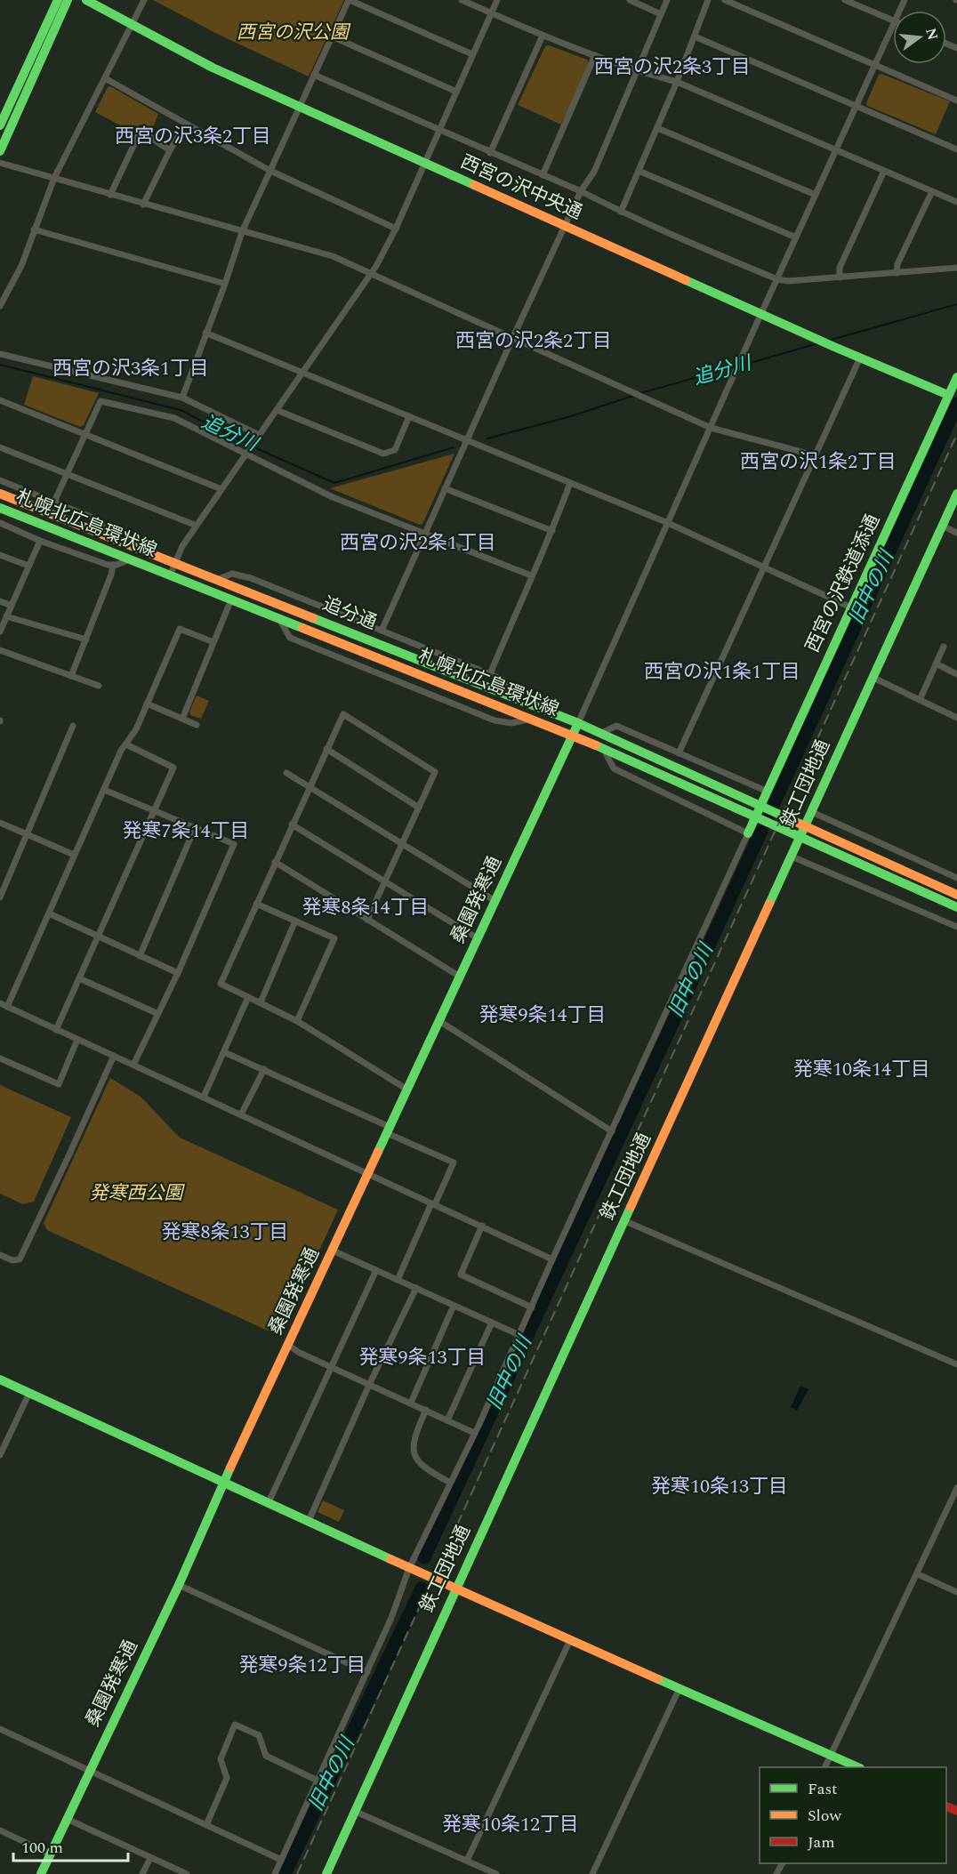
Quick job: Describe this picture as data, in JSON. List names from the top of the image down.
{
  "streets": {
    "street": [
      "西宮の沢中央通",
      "札幌北広島環状線",
      "西宮の沢鉄道添通",
      "追分通",
      "鉄工団地通",
      "桑園発寒通"
    ]
  },
  "crossings": [
    ["西宮の沢中央通", "西宮の沢鉄道添通"],
    ["札幌北広島環状線", "追分通"],
    ["札幌北広島環状線", "桑園発寒通"],
    ["追分通", "桑園発寒通"]
  ],
  "districts": [
    "西宮の沢2条3丁目",
    "西宮の沢3条2丁目",
    "西宮の沢2条2丁目",
    "西宮の沢3条1丁目",
    "西宮の沢1条2丁目",
    "西宮の沢2条1丁目",
    "西宮の沢1条1丁目",
    "発寒7条14丁目",
    "発寒8条14丁目",
    "発寒9条14丁目",
    "発寒10条14丁目",
    "発寒8条13丁目",
    "発寒9条13丁目",
    "発寒10条13丁目",
    "発寒9条12丁目",
    "発寒10条12丁目"
  ],
  "water": ["追分川", "旧中の川"],
  "parks": ["西宮の沢公園", "発寒西公園"],
  "legend": ["Fast", "Slow", "Jam"],
  "scale_bar": "100 m",
  "north": "right"
}
